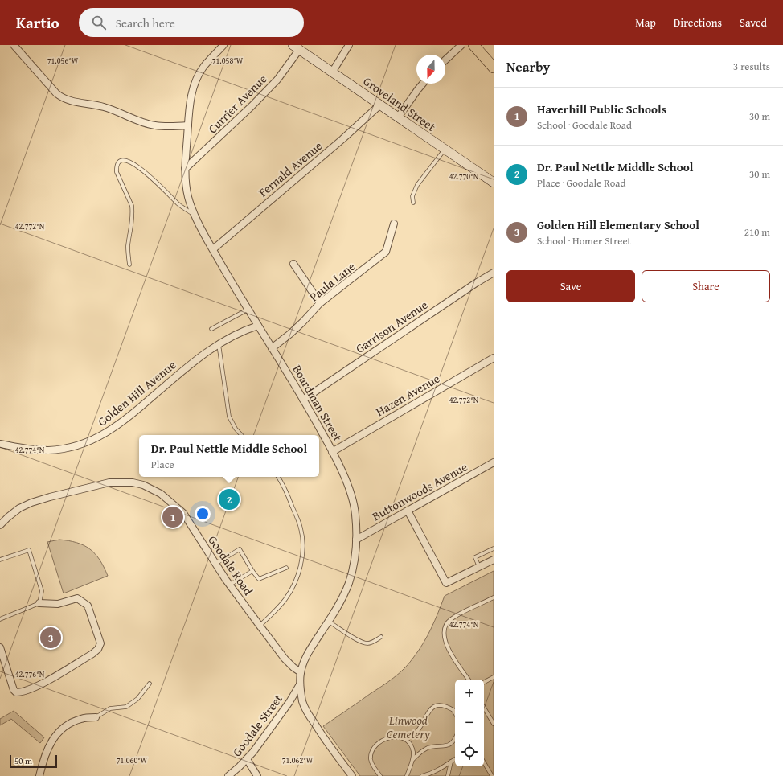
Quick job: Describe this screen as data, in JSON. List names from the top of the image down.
{
  "streets": {
    "main road": ["Groveland Street"],
    "street": [
      "Currier Avenue",
      "Fernald Avenue",
      "Paula Lane",
      "Garrison Avenue",
      "Golden Hill Avenue",
      "Hazen Avenue",
      "Boardman Street",
      "Buttonwoods Avenue",
      "Goodale Road",
      "Goodale Street"
    ]
  },
  "crossings": [
    ["Currier Avenue", "Groveland Street"],
    ["Currier Avenue", "Boardman Street"],
    ["Groveland Street", "Fernald Avenue"],
    ["Fernald Avenue", "Boardman Street"],
    ["Paula Lane", "Boardman Street"],
    ["Garrison Avenue", "Boardman Street"],
    ["Golden Hill Avenue", "Boardman Street"],
    ["Hazen Avenue", "Boardman Street"],
    ["Boardman Street", "Buttonwoods Avenue"],
    ["Boardman Street", "Goodale Road"],
    ["Boardman Street", "Goodale Street"]
  ],
  "parks": ["Linwood Cemetery"],
  "scale_bar": "50 m",
  "north": "bottom",
  "page": {
    "header": "Kartio",
    "search": "Search here",
    "nav": ["Map", "Directions", "Saved"],
    "heading": ["Nearby", "3 results"],
    "list": [
      {
        "mark": "1",
        "name": "Haverhill Public Schools",
        "note": "School · Goodale Road",
        "value": "30 m"
      },
      {
        "mark": "2",
        "name": "Dr. Paul Nettle Middle School",
        "note": "Place · Goodale Road",
        "value": "30 m"
      },
      {
        "mark": "3",
        "name": "Golden Hill Elementary School",
        "note": "School · Homer Street",
        "value": "210 m"
      }
    ],
    "buttons": ["Save", "Share"],
    "popup": ["Dr. Paul Nettle Middle School", "Place"],
    "pins": ["2", "1", "3"],
    "map_buttons": ["+", "−"],
    "scale": "50 m"
  },
  "coordinates": [
    "71.056°W",
    "71.058°W",
    "42.770°N",
    "42.772°N",
    "42.774°N",
    "42.776°N",
    "71.060°W",
    "71.062°W"
  ]
}
